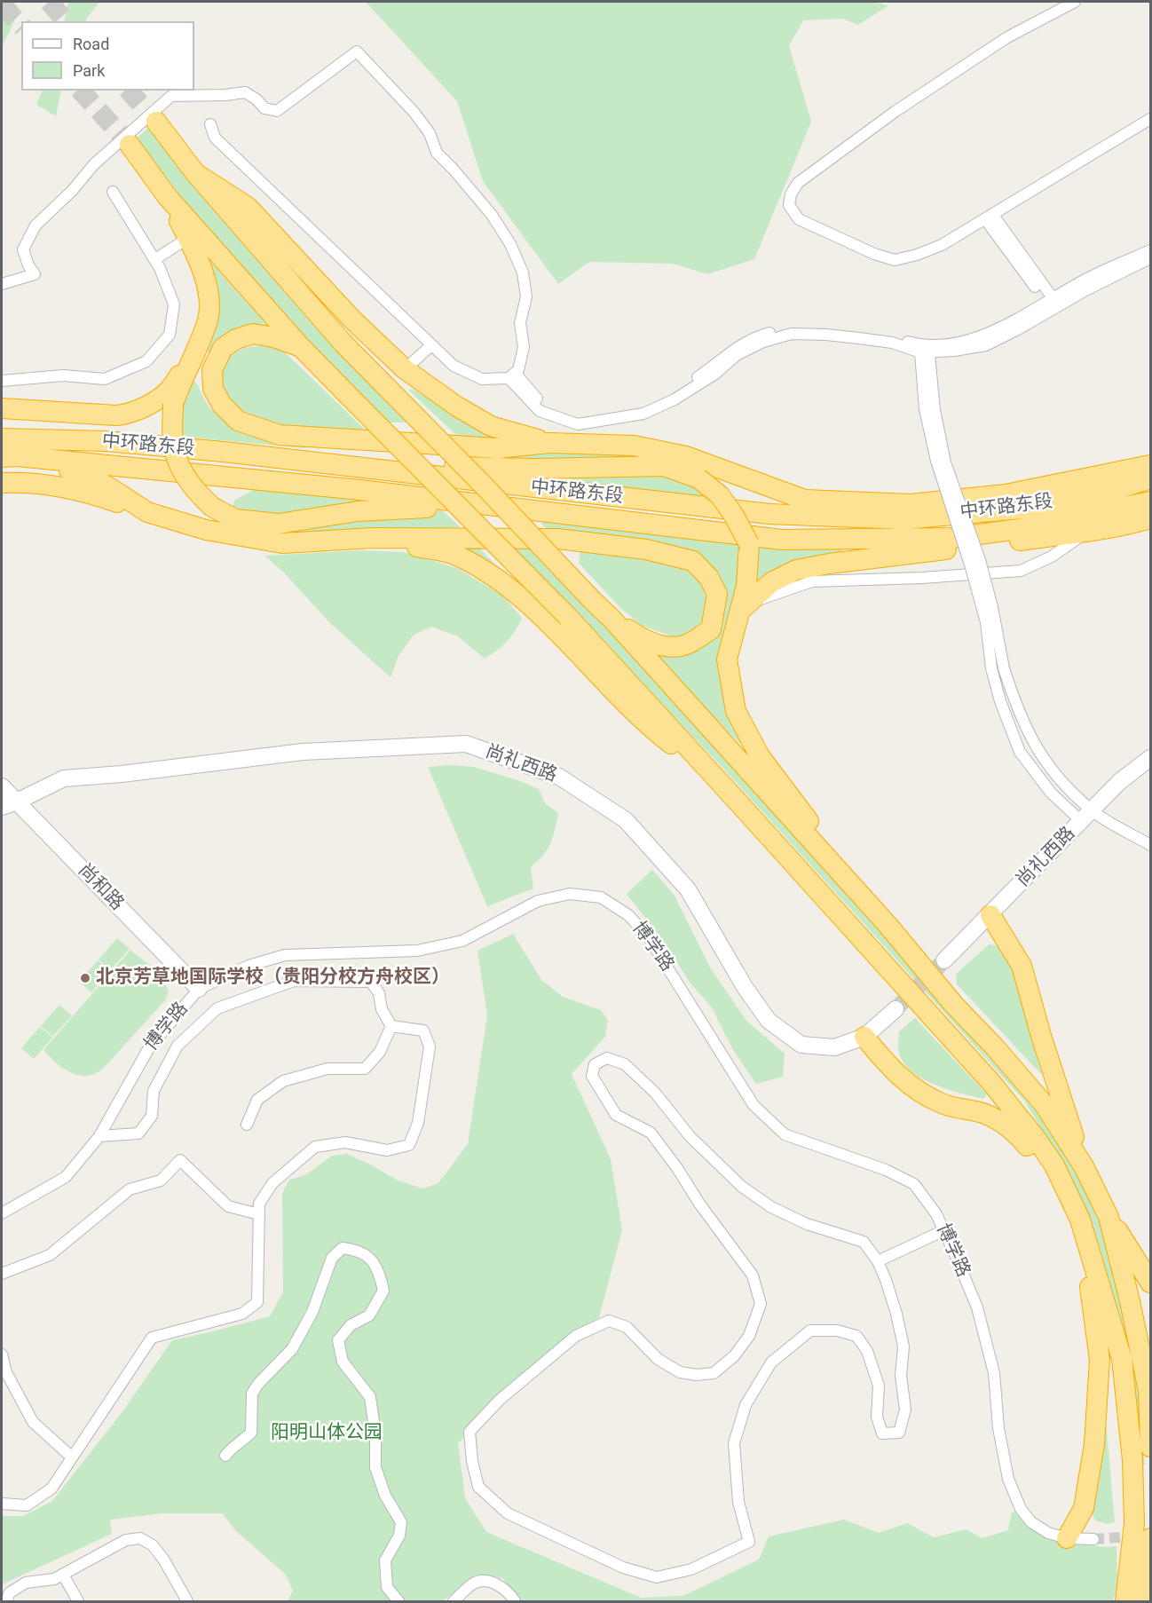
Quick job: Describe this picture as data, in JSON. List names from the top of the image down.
{
  "streets": {
    "highway": ["中环路东段"],
    "street": ["尚礼西路", "尚和路", "博学路"]
  },
  "crossings": [
    ["尚礼西路", "尚和路"],
    ["尚和路", "博学路"]
  ],
  "parks": ["阳明山体公园"],
  "places": ["北京芳草地国际学校（贵阳分校方舟校区）"],
  "legend": ["Road", "Park"]
}
